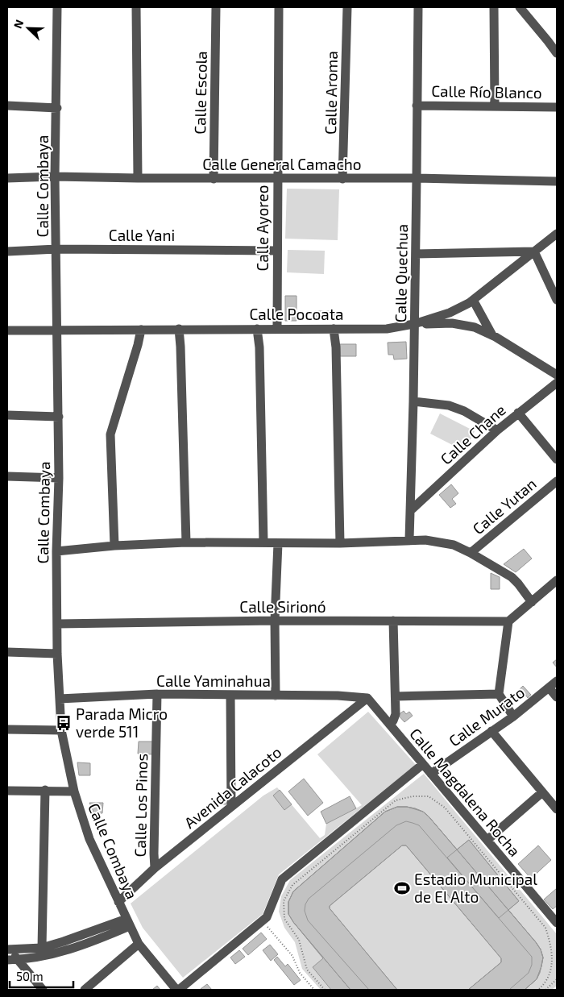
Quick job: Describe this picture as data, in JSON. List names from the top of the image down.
{
  "streets": {
    "street": [
      "Calle Río Blanco",
      "Calle Escola",
      "Calle Aroma",
      "Calle General Camacho",
      "Calle Combaya",
      "Calle Ayoreo",
      "Calle Yani",
      "Calle Quechua",
      "Calle Pocoata",
      "Calle Chane",
      "Calle Yutan",
      "Calle Sirionó",
      "Calle Yaminahua",
      "Calle Murato",
      "Avenida Calacoto",
      "Calle Magdalena Rocha",
      "Calle Los Pinos"
    ]
  },
  "crossings": [
    ["Calle Río Blanco", "Calle Quechua"],
    ["Calle Escola", "Calle General Camacho"],
    ["Calle Aroma", "Calle General Camacho"],
    ["Calle General Camacho", "Calle Combaya"],
    ["Calle General Camacho", "Calle Ayoreo"],
    ["Calle General Camacho", "Calle Quechua"],
    ["Calle Combaya", "Calle Yani"],
    ["Calle Combaya", "Calle Pocoata"],
    ["Calle Combaya", "Calle Sirionó"],
    ["Calle Combaya", "Calle Yaminahua"],
    ["Calle Combaya", "Avenida Calacoto"],
    ["Calle Ayoreo", "Calle Yani"],
    ["Calle Ayoreo", "Calle Pocoata"],
    ["Calle Quechua", "Calle Pocoata"],
    ["Calle Quechua", "Calle Chane"],
    ["Calle Yaminahua", "Avenida Calacoto"],
    ["Calle Yaminahua", "Calle Magdalena Rocha"],
    ["Calle Yaminahua", "Calle Los Pinos"],
    ["Calle Murato", "Calle Magdalena Rocha"],
    ["Avenida Calacoto", "Calle Magdalena Rocha"],
    ["Avenida Calacoto", "Calle Los Pinos"]
  ],
  "places": {
    "bus stop": ["Parada Micro verde 511"],
    "sports": ["Estadio Municipal de El Alto"]
  },
  "scale_bar": "50 m",
  "north": "top left"
}
